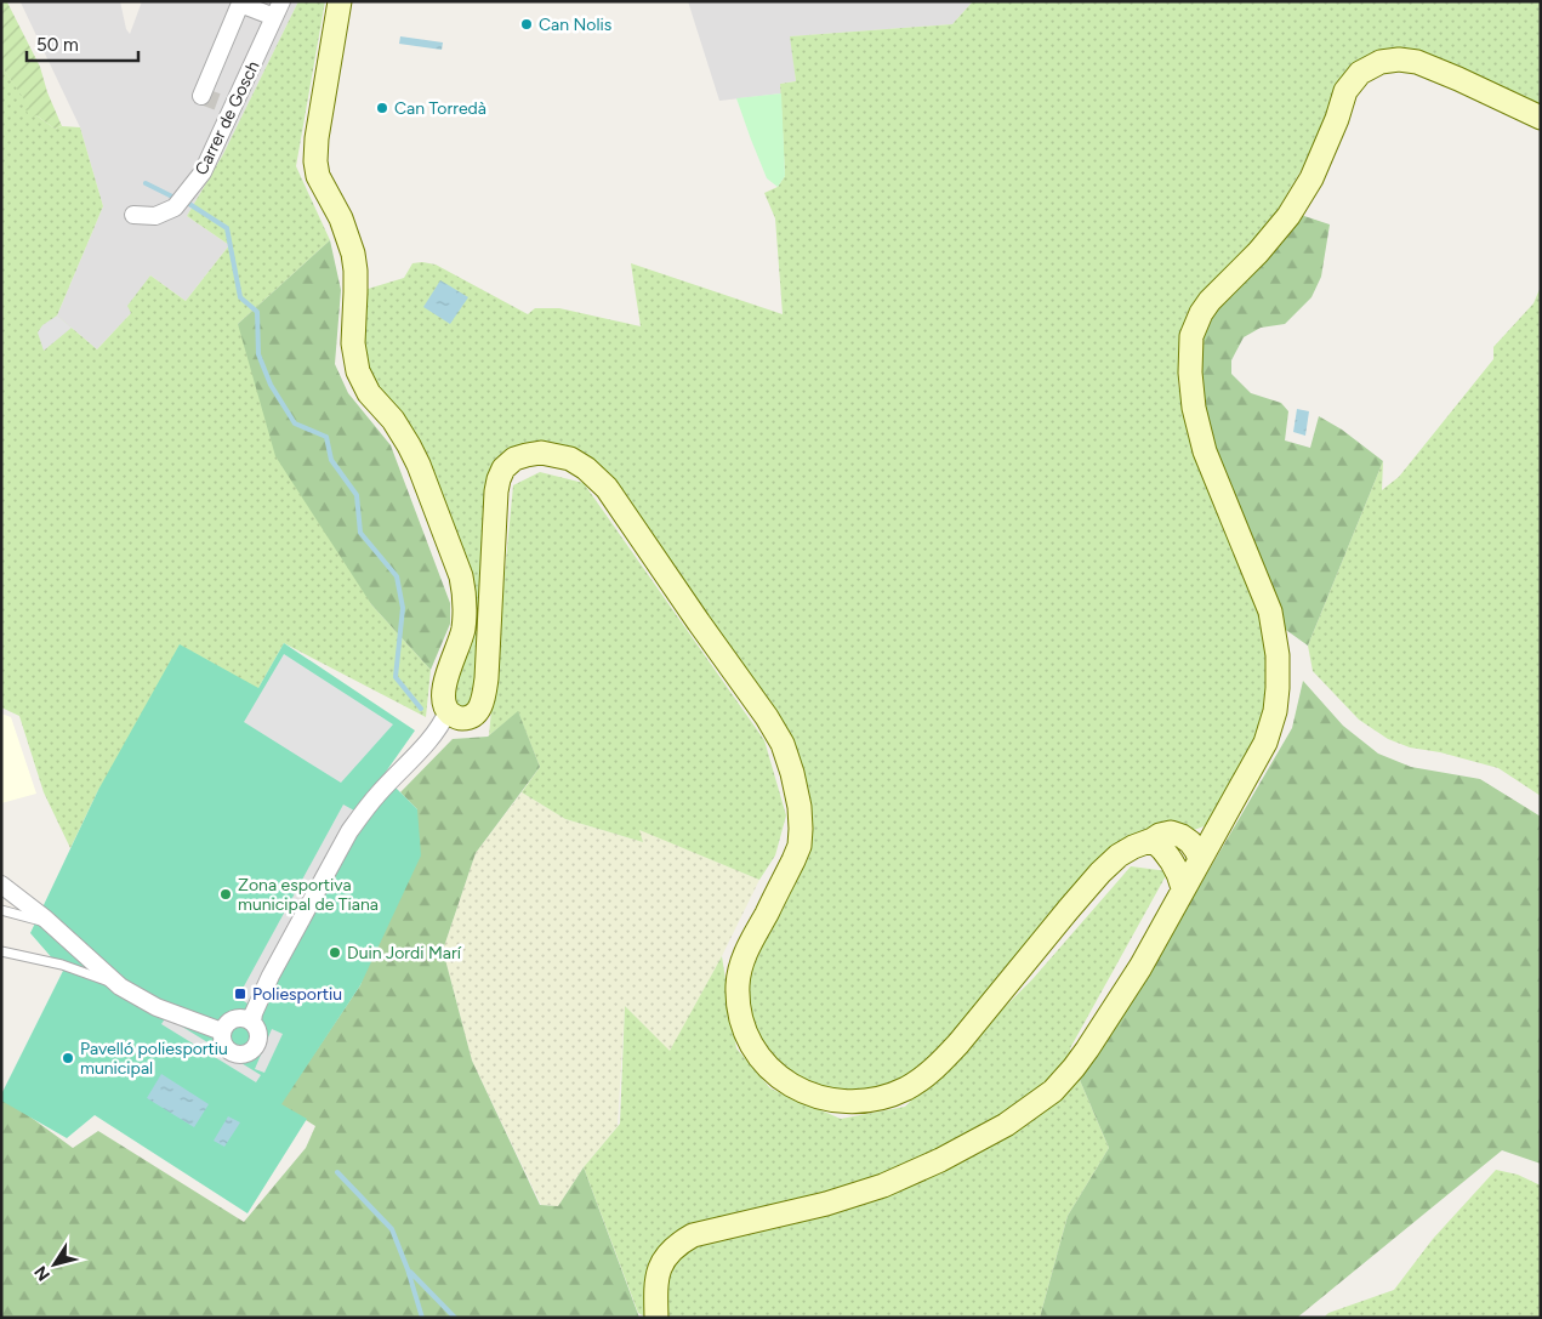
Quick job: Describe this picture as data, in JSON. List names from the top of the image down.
{
  "streets": {
    "street": ["Carrer de Gosch"]
  },
  "places": {
    "other": [
      "Can Nolis",
      "Can Torredà",
      "Zona esportiva municipal de Tiana",
      "Duin Jordi Marí",
      "Pavelló poliesportiu municipal"
    ],
    "transit": ["Poliesportiu"]
  },
  "scale_bar": "50 m",
  "north": "bottom left"
}
